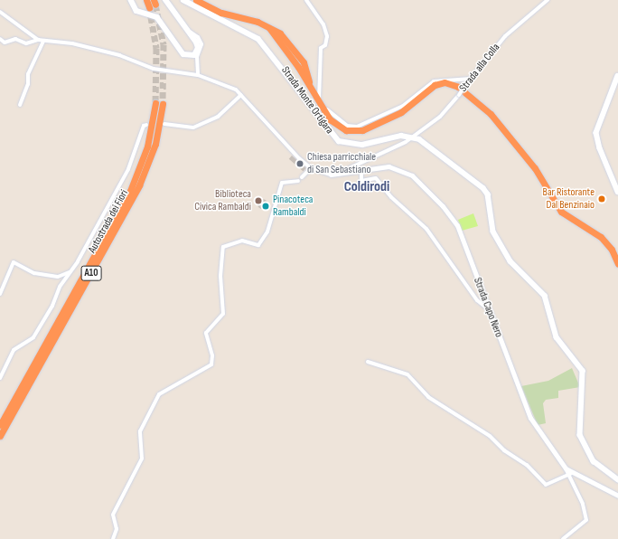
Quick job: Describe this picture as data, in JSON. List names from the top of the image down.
{
  "streets": {
    "highway": ["Autostrada dei Fiori", "A10"],
    "main road": ["Strada Monte Ortigara"],
    "street": ["Strada alla Colla", "Strada Capo Nero"]
  },
  "crossings": [
    ["Strada alla Colla", "Strada Monte Ortigara"],
    ["Strada alla Colla", "Strada Capo Nero"]
  ],
  "districts": ["Coldirodi"],
  "places": [
    "Chiesa parricchiale di San Sebastiano",
    "Bar Ristorante Dal Benzinaio",
    "Biblioteca Civica Rambaldi",
    "Pinacoteca Rambaldi"
  ]
}
